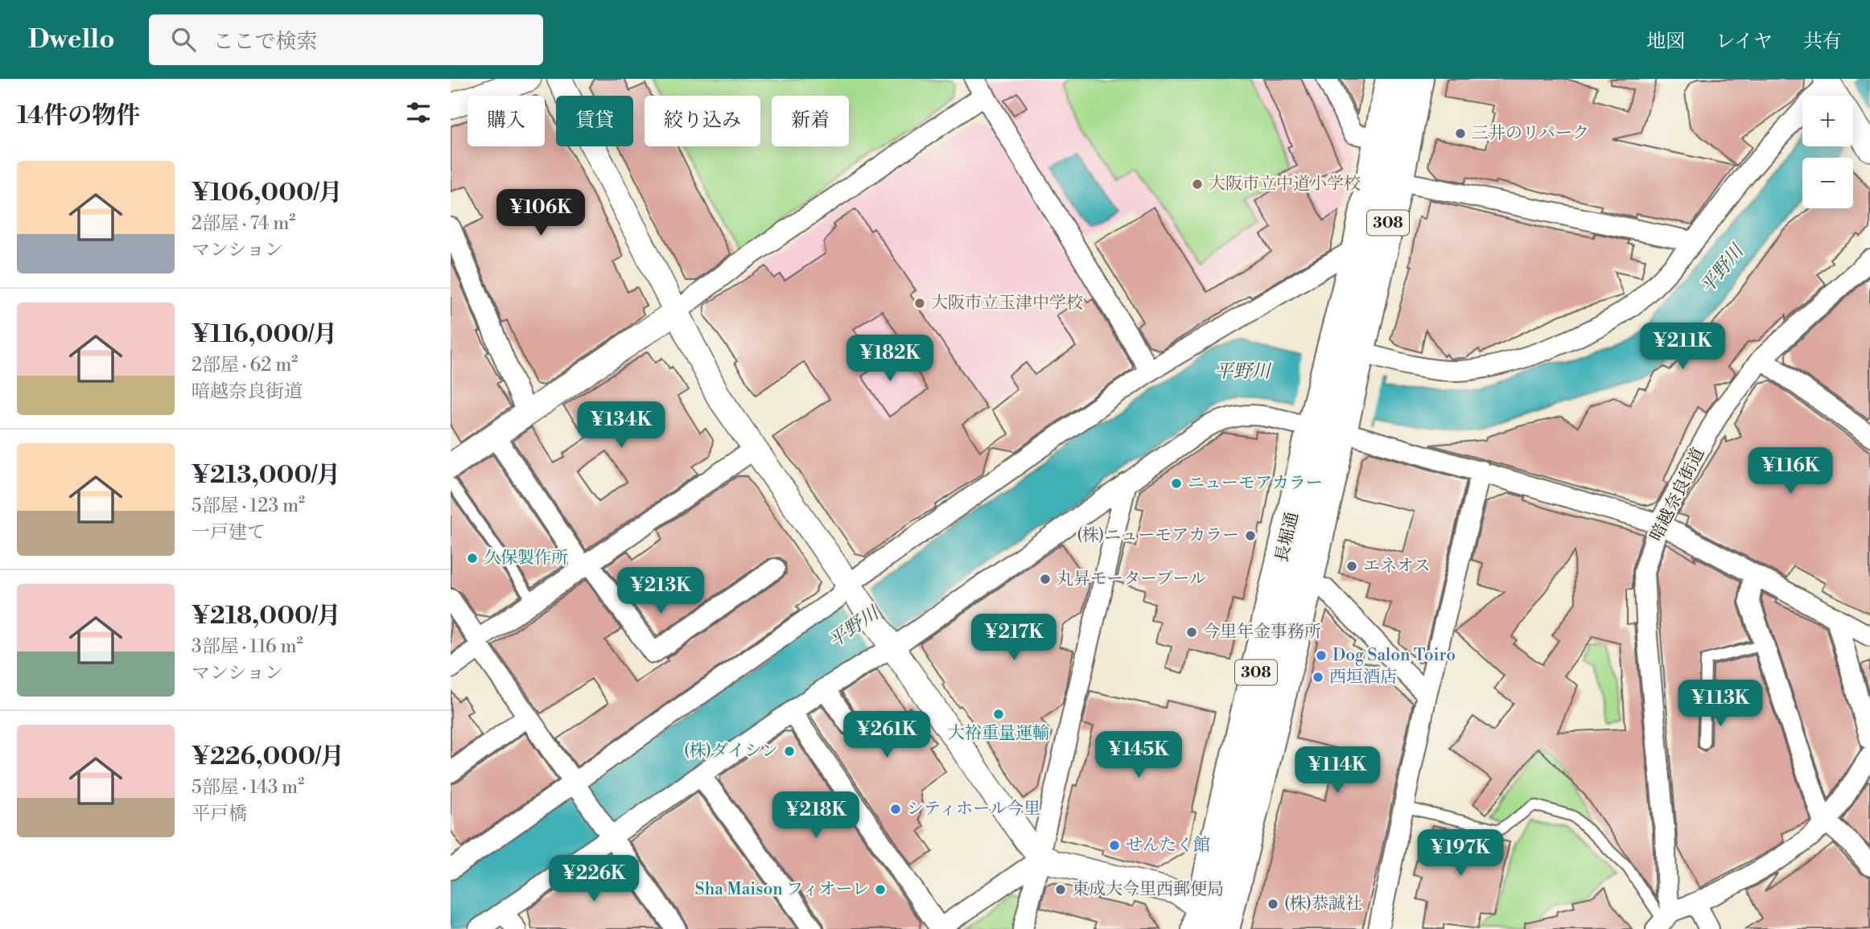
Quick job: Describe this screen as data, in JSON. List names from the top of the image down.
{
  "streets": {
    "highway": ["308", "長堀通"],
    "street": ["暗越奈良街道"]
  },
  "water": ["平野川"],
  "places": [
    "三井のリパーク",
    "大阪市立中道小学校",
    "大阪市立玉津中学校",
    "ニューモアカラー",
    "(株)ニューモアカラー",
    "久保製作所",
    "エネオス",
    "丸昇モータープール",
    "今里年金事務所",
    "Dog Salon Toiro",
    "西垣酒店",
    "大裕重量運輸",
    "(株)ダイシン",
    "シティホール今里",
    "せんたく館",
    "Sha Maison フィオーレ",
    "東成大今里西郵便局",
    "(株)恭誠社"
  ],
  "page": {
    "header": "Dwello",
    "search": "ここで検索",
    "nav": ["地図", "レイヤ", "共有"],
    "heading": "14件の物件",
    "map_buttons": ["+", "−"],
    "chip": [
      "購入",
      "賃貸",
      "絞り込み",
      "新着"
    ],
    "list": [
      {
        "name": "¥106,000/月",
        "note": "2部屋 · 74 m² · マンション"
      },
      {
        "name": "¥116,000/月",
        "note": "2部屋 · 62 m² · 暗越奈良街道"
      },
      {
        "name": "¥213,000/月",
        "note": "5部屋 · 123 m² · 一戸建て"
      },
      {
        "name": "¥218,000/月",
        "note": "3部屋 · 116 m² · マンション"
      },
      {
        "name": "¥226,000/月",
        "note": "5部屋 · 143 m² · 平戸橋"
      }
    ],
    "price": [
      "¥106K",
      "¥211K",
      "¥182K",
      "¥134K",
      "¥116K",
      "¥213K",
      "¥217K",
      "¥113K",
      "¥261K",
      "¥145K",
      "¥114K",
      "¥218K",
      "¥197K",
      "¥226K"
    ]
  }
}
